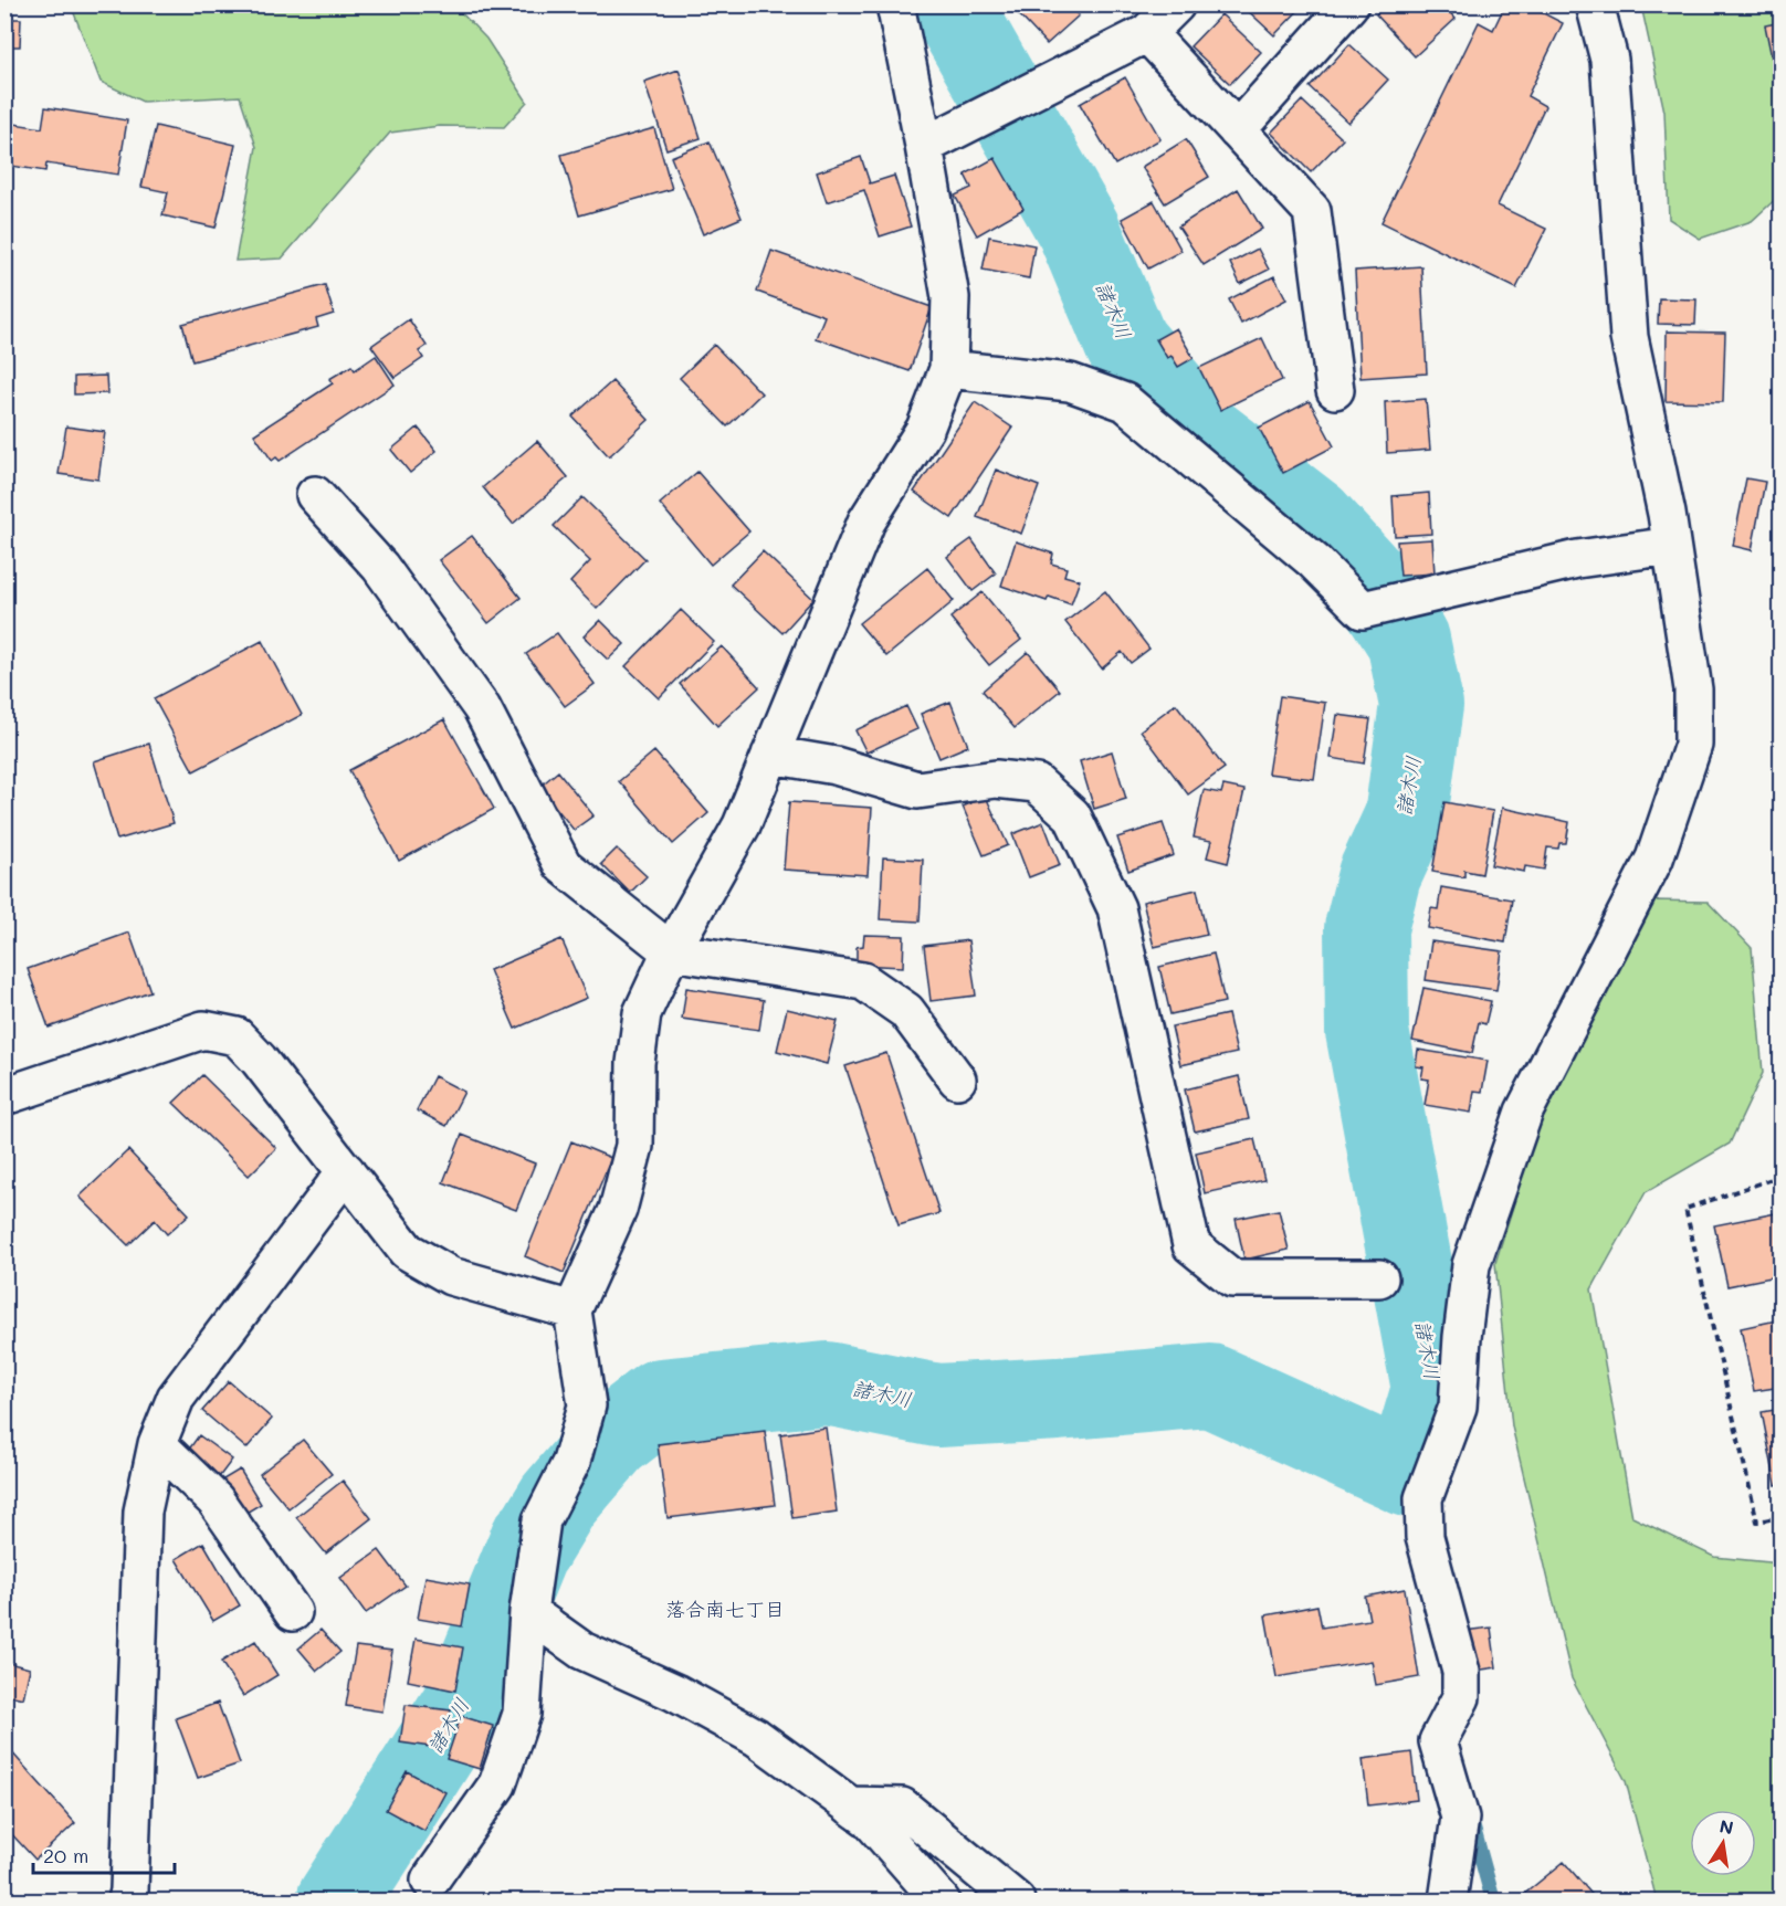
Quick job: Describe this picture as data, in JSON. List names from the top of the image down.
{
  "districts": ["落合南七丁目"],
  "water": ["諸木川"],
  "scale_bar": "20 m",
  "north": "top"
}
